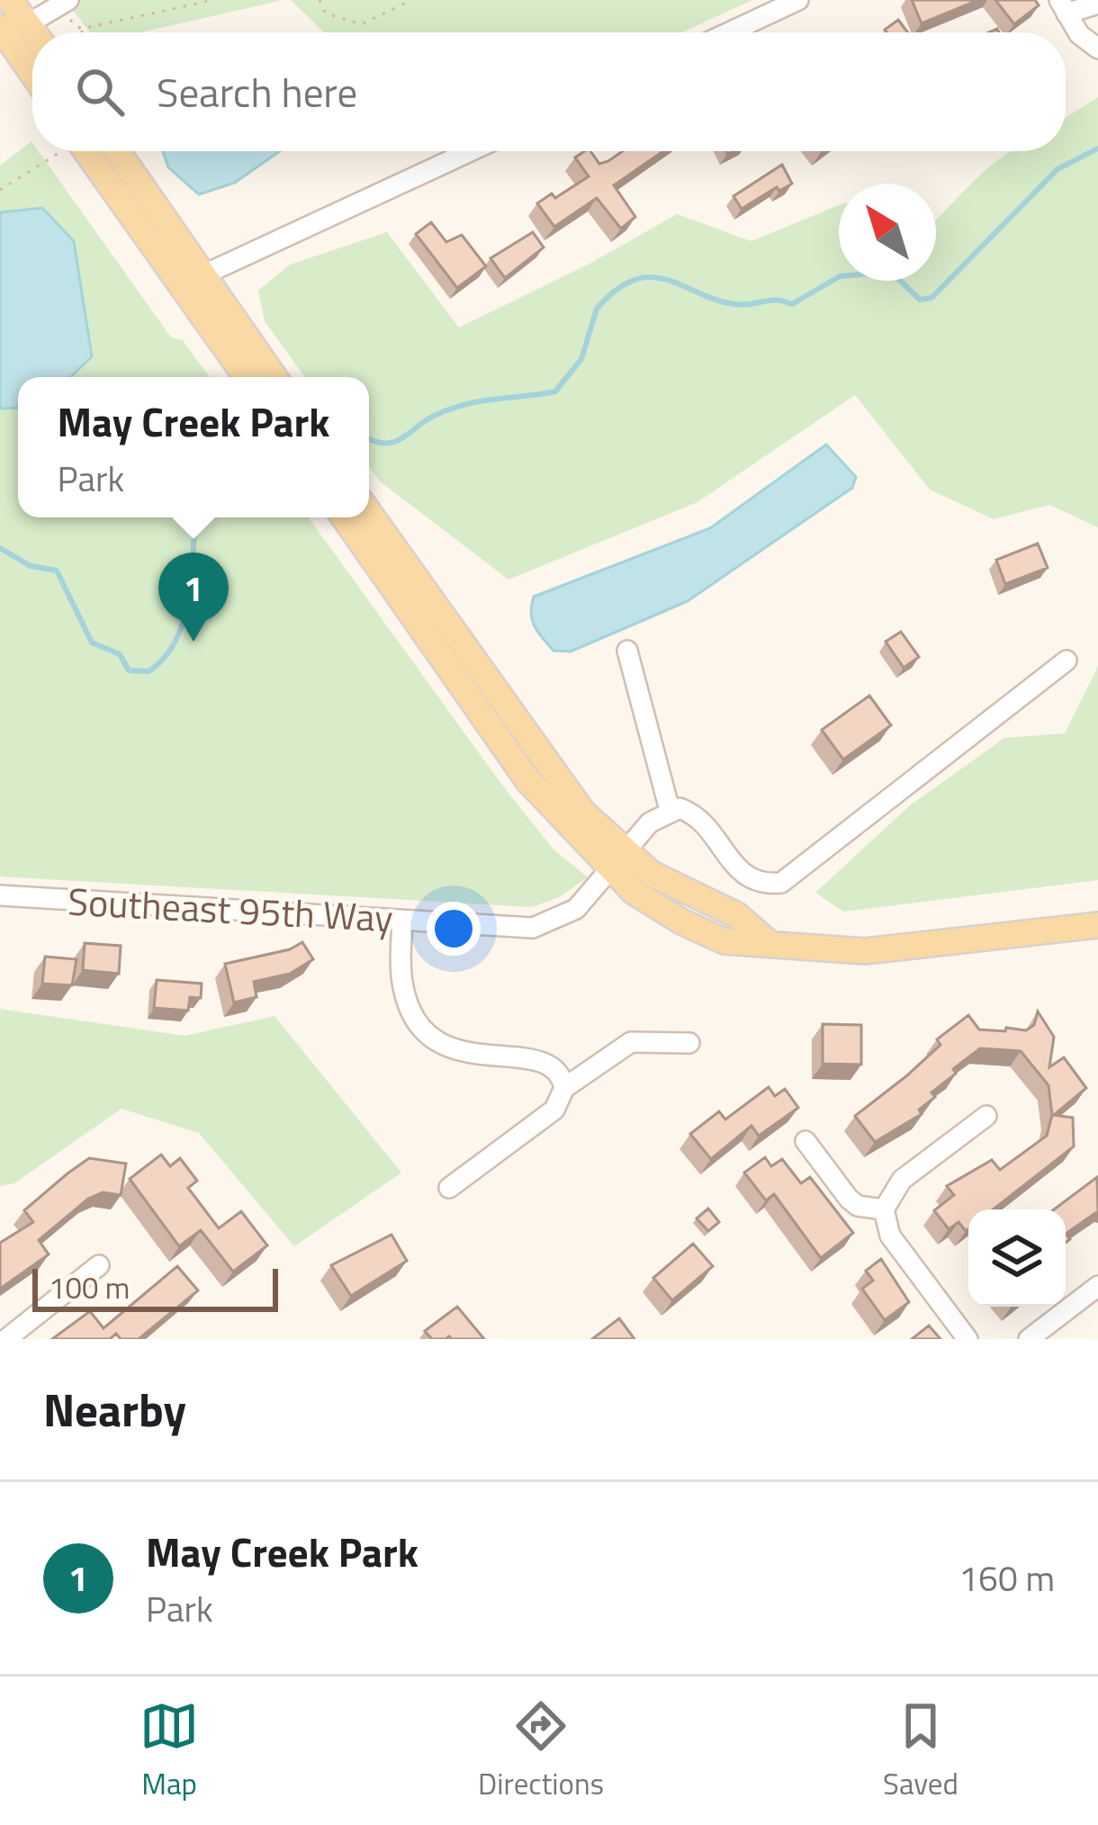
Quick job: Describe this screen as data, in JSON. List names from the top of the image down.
{
  "streets": {
    "street": ["Southeast 95th Way"]
  },
  "scale_bar": "100 m",
  "north": "top left",
  "page": {
    "search": "Search here",
    "popup": ["May Creek Park", "Park"],
    "pins": "1",
    "scale": "100 m",
    "heading": "Nearby",
    "list": [
      {
        "mark": "1",
        "name": "May Creek Park",
        "note": "Park",
        "value": "160 m"
      }
    ],
    "nav": ["Map", "Directions", "Saved"]
  }
}
